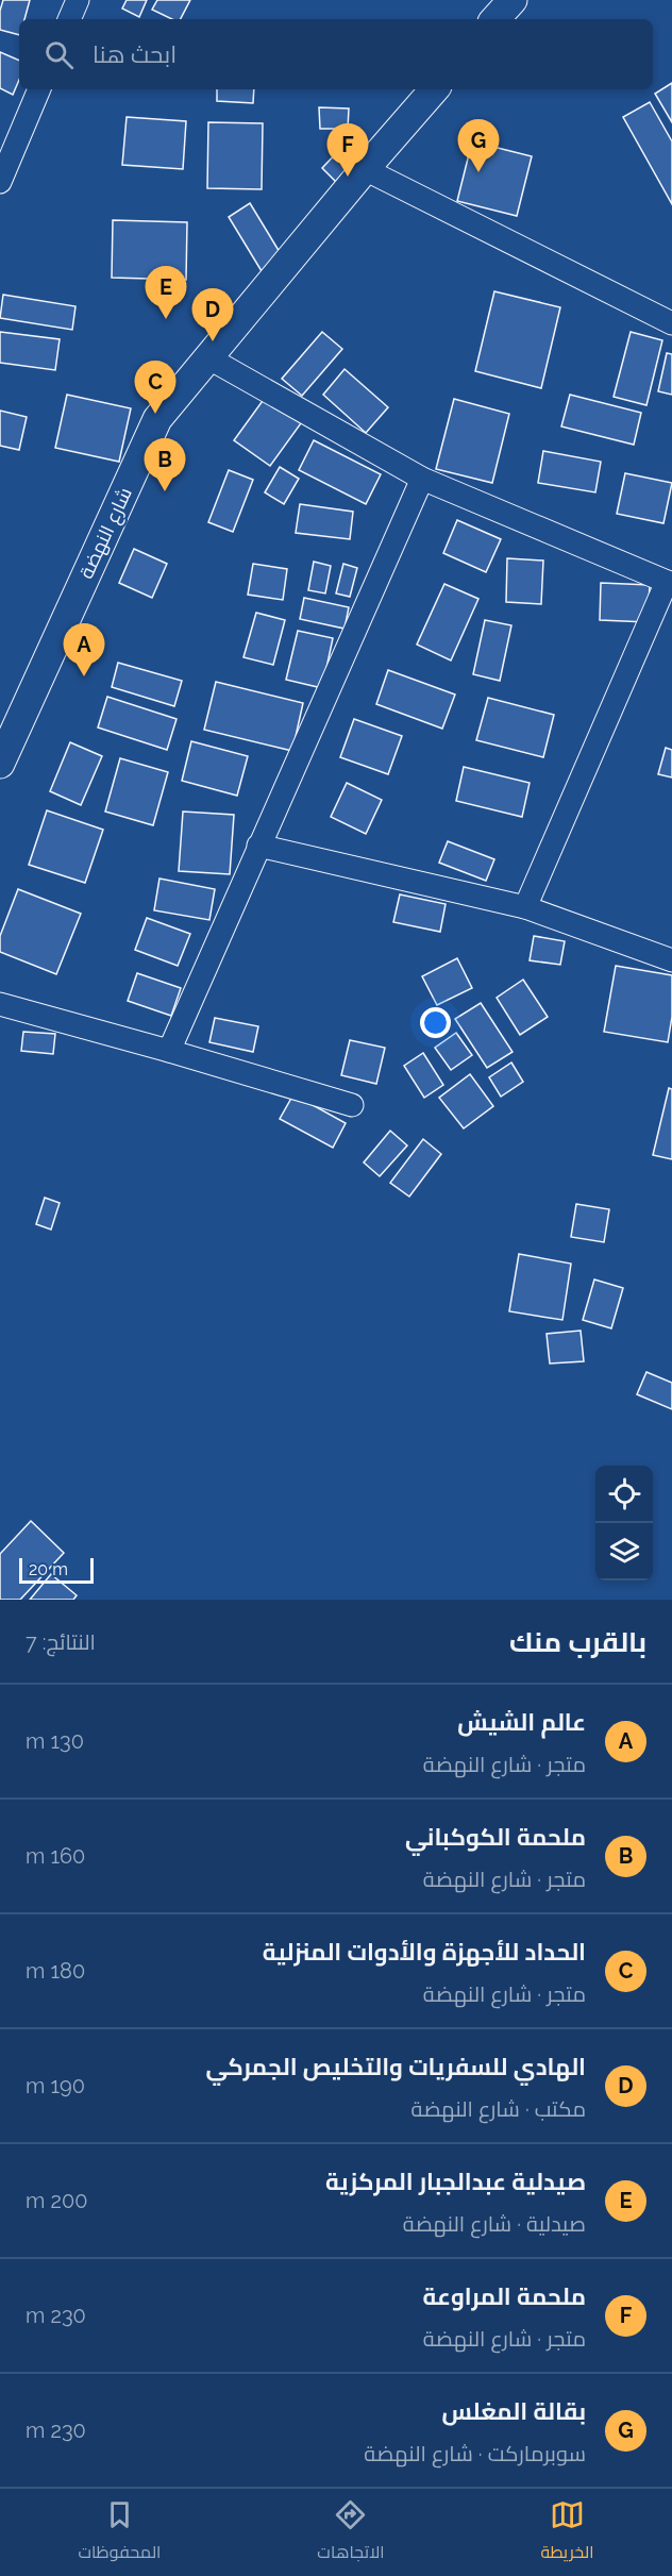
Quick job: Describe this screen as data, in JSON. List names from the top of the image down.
{
  "streets": {
    "street": ["شارع النهضة"]
  },
  "scale_bar": "20 m",
  "page": {
    "search": "ابحث هنا",
    "pins": [
      "G",
      "F",
      "E",
      "D",
      "C",
      "B",
      "A"
    ],
    "scale": "20 m",
    "heading": ["بالقرب منك", "النتائج: 7"],
    "list": [
      {
        "mark": "A",
        "name": "عالم الشيش",
        "note": "متجر · شارع النهضة",
        "value": "130 m"
      },
      {
        "mark": "B",
        "name": "ملحمة الكوكباني",
        "note": "متجر · شارع النهضة",
        "value": "160 m"
      },
      {
        "mark": "C",
        "name": "الحداد للأجهزة والأدوات المنزلية",
        "note": "متجر · شارع النهضة",
        "value": "180 m"
      },
      {
        "mark": "D",
        "name": "الهادي للسفريات والتخليص الجمركي",
        "note": "مكتب · شارع النهضة",
        "value": "190 m"
      },
      {
        "mark": "E",
        "name": "صيدلية عبدالجبار المركزية",
        "note": "صيدلية · شارع النهضة",
        "value": "200 m"
      },
      {
        "mark": "F",
        "name": "ملحمة المراوعة",
        "note": "متجر · شارع النهضة",
        "value": "230 m"
      },
      {
        "mark": "G",
        "name": "بقالة المغلس",
        "note": "سوبرماركت · شارع النهضة",
        "value": "230 m"
      }
    ],
    "nav": ["الخريطة", "الاتجاهات", "المحفوظات"]
  }
}
